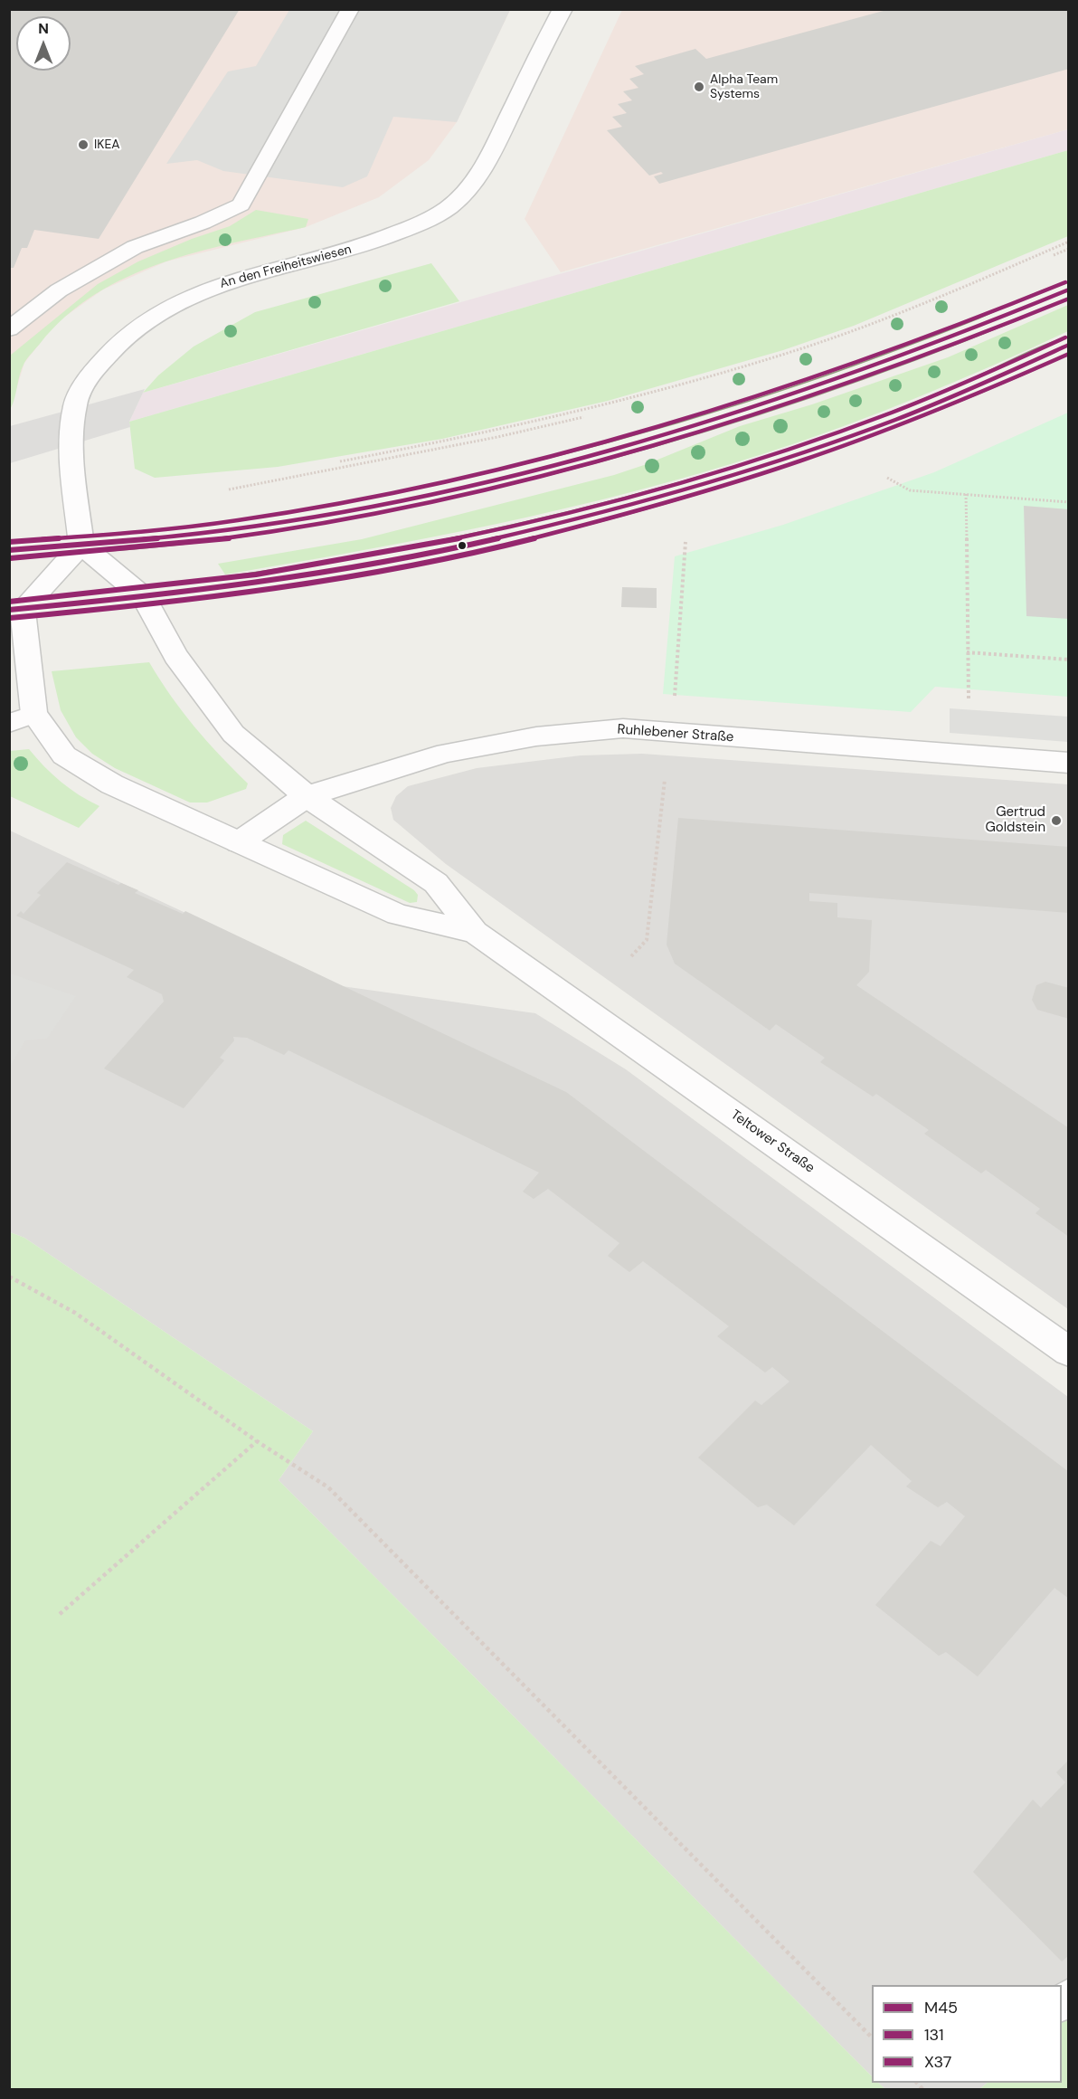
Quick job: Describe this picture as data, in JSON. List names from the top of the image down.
{
  "streets": {
    "street": ["An den Freiheitswiesen", "Ruhlebener Straße", "Teltower Straße"]
  },
  "crossings": [
    ["An den Freiheitswiesen", "Teltower Straße"],
    ["Ruhlebener Straße", "Teltower Straße"]
  ],
  "places": ["Alpha Team Systems", "IKEA", "Gertrud Goldstein"],
  "lines": ["transit line X37", "transit line M45", "transit line 131"],
  "legend": ["M45", "131", "X37"],
  "north": "top"
}
